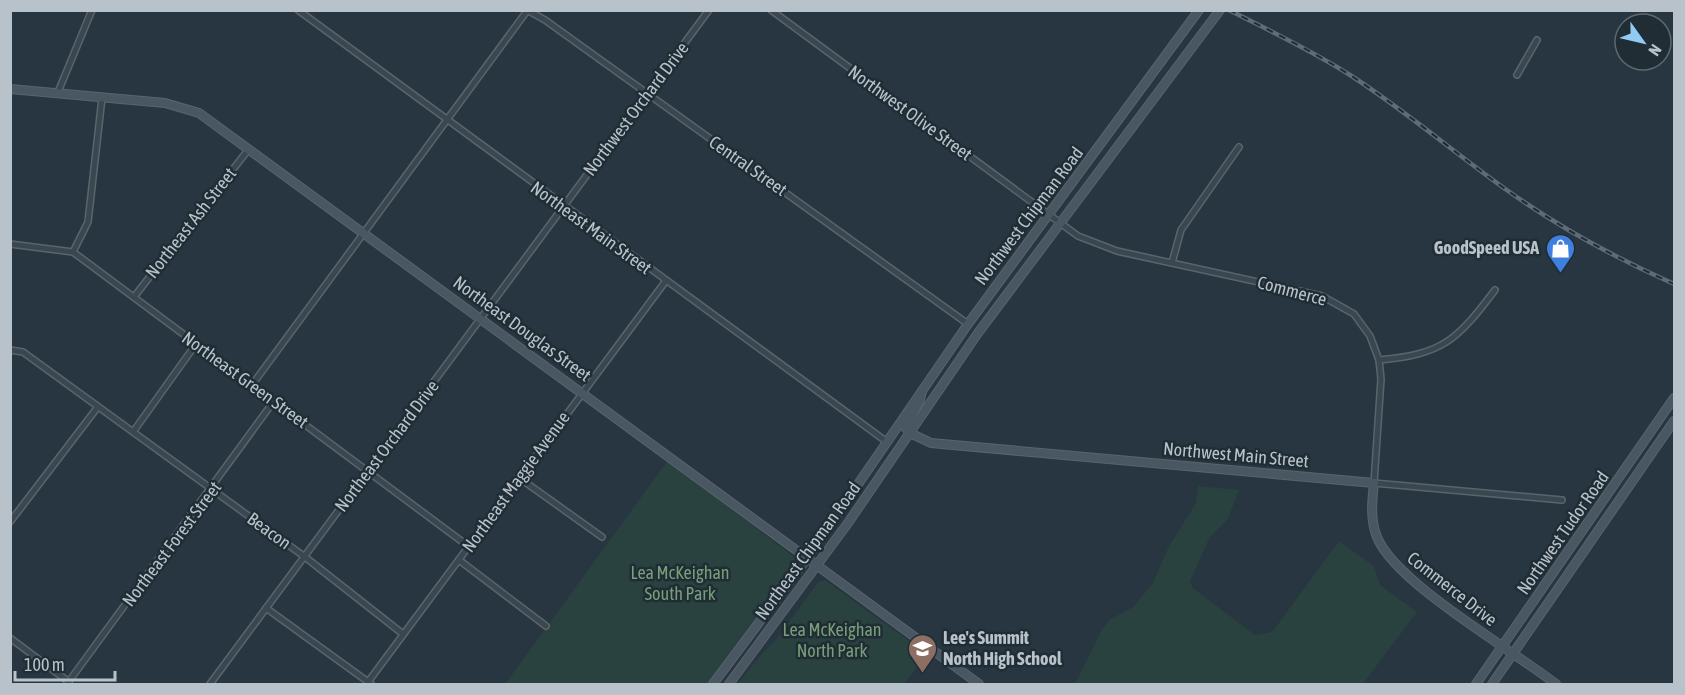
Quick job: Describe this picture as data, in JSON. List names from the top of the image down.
{
  "streets": {
    "main road": [
      "Northwest Chipman Road",
      "Northeast Douglas Street",
      "Northwest Main Street",
      "Northwest Tudor Road",
      "Northeast Chipman Road",
      "Commerce Drive"
    ],
    "street": [
      "Northwest Orchard Drive",
      "Northwest Olive Street",
      "Central Street",
      "Northeast Ash Street",
      "Northeast Main Street",
      "Commerce",
      "Northeast Green Street",
      "Northeast Orchard Drive",
      "Northeast Maggie Avenue",
      "Beacon",
      "Northeast Forest Street"
    ]
  },
  "crossings": [
    ["Northwest Orchard Drive", "Central Street"],
    ["Northwest Orchard Drive", "Northeast Main Street"],
    ["Northwest Orchard Drive", "Northeast Orchard Drive"],
    ["Northwest Olive Street", "Northwest Chipman Road"],
    ["Northwest Olive Street", "Commerce"],
    ["Central Street", "Northwest Chipman Road"],
    ["Northwest Chipman Road", "Northeast Main Street"],
    ["Northwest Chipman Road", "Commerce"],
    ["Northwest Chipman Road", "Northwest Main Street"],
    ["Northwest Chipman Road", "Northeast Chipman Road"],
    ["Northeast Ash Street", "Northeast Douglas Street"],
    ["Northeast Ash Street", "Northeast Green Street"],
    ["Northeast Main Street", "Northeast Orchard Drive"],
    ["Northeast Main Street", "Northeast Maggie Avenue"],
    ["Northeast Main Street", "Northeast Chipman Road"],
    ["Commerce", "Northwest Main Street"],
    ["Commerce", "Commerce Drive"],
    ["Northeast Douglas Street", "Northeast Orchard Drive"],
    ["Northeast Douglas Street", "Northeast Maggie Avenue"],
    ["Northeast Douglas Street", "Northeast Chipman Road"],
    ["Northeast Green Street", "Northeast Orchard Drive"],
    ["Northeast Green Street", "Northeast Maggie Avenue"],
    ["Northeast Green Street", "Northeast Forest Street"],
    ["Northeast Orchard Drive", "Beacon"],
    ["Northwest Main Street", "Northeast Chipman Road"],
    ["Northwest Main Street", "Commerce Drive"],
    ["Northeast Maggie Avenue", "Beacon"],
    ["Beacon", "Northeast Forest Street"],
    ["Northwest Tudor Road", "Commerce Drive"]
  ],
  "parks": ["Lea McKeighan South Park", "Lea McKeighan North Park"],
  "places": {
    "shop": ["GoodSpeed USA"],
    "school or university": ["Lee's Summit North High School"]
  },
  "scale_bar": "100 m",
  "north": "bottom right"
}
